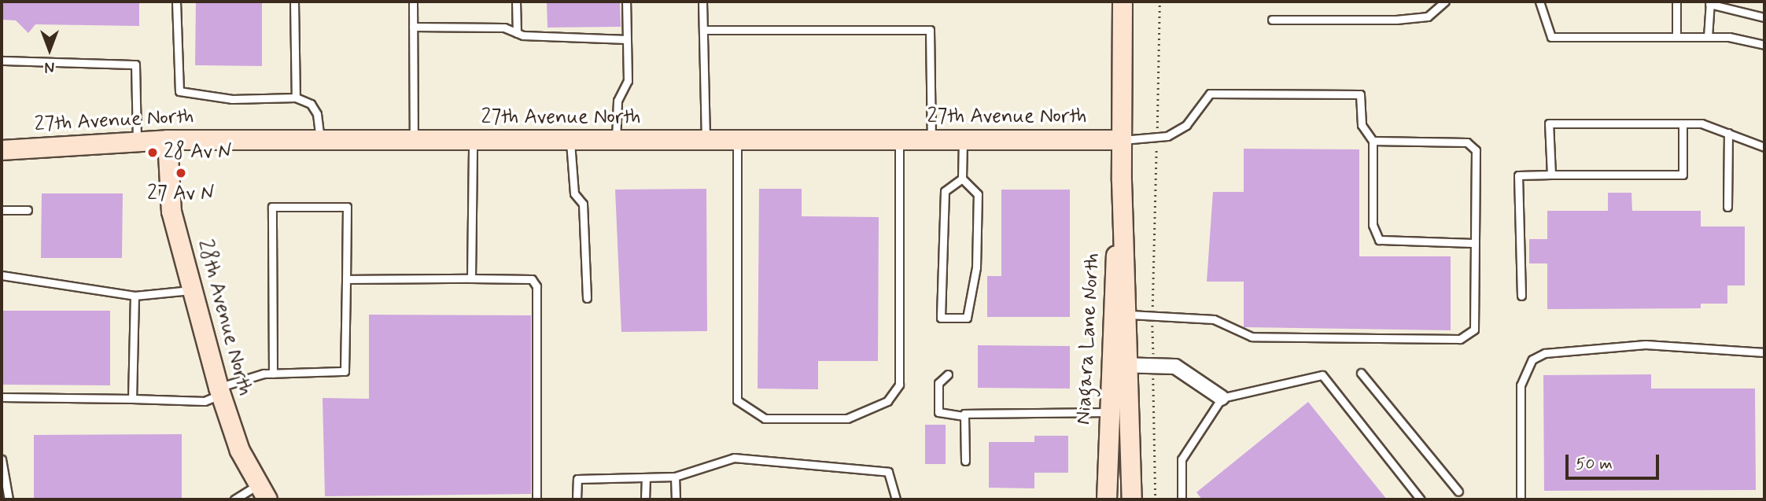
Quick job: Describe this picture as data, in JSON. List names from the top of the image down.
{
  "streets": {
    "street": ["27th Avenue North", "28th Avenue North", "Niagara Lane North"]
  },
  "crossings": [
    ["27th Avenue North", "28th Avenue North"],
    ["27th Avenue North", "Niagara Lane North"]
  ],
  "places": ["28 Av N", "27 Av N"],
  "scale_bar": "50 m",
  "north": "bottom"
}
